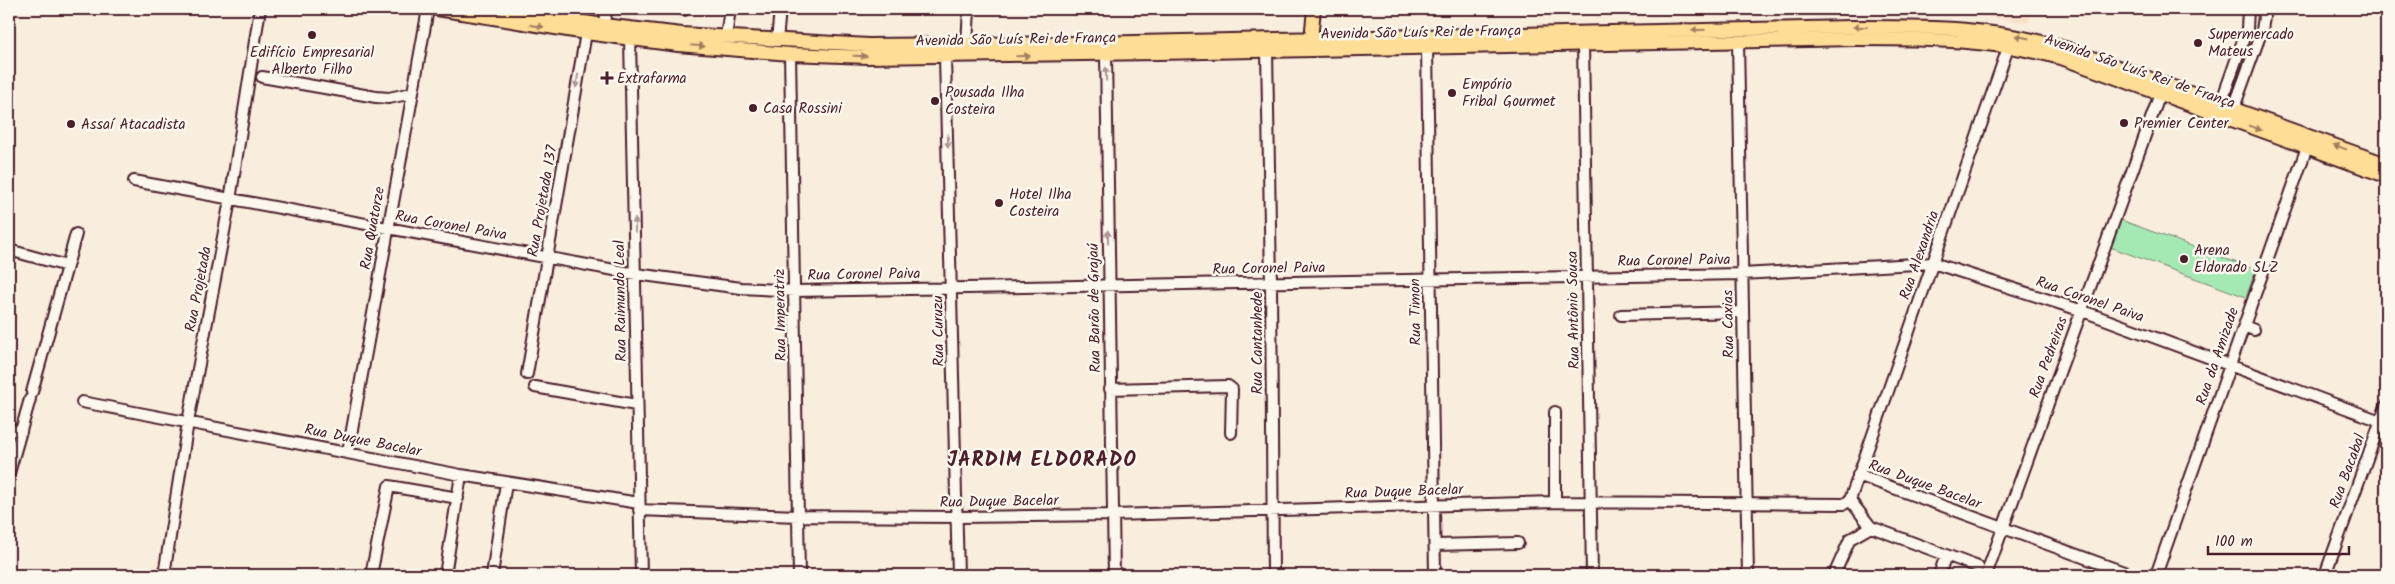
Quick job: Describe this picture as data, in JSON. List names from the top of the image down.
{
  "streets": {
    "main road": ["Avenida São Luís Rei de França"],
    "street": [
      "Rua Projetada 137",
      "Rua Coronel Paiva",
      "Rua Quatorze",
      "Rua Alexandria",
      "Rua Projetada",
      "Rua Raimundo Leal",
      "Rua Barão de Grajaú",
      "Rua Antônio Sousa",
      "Rua Timon",
      "Rua Imperatriz",
      "Rua Caxias",
      "Rua Curuzu",
      "Rua Cantanhede",
      "Rua da Amizade",
      "Rua Pedreiras",
      "Rua Duque Bacelar",
      "Rua Bacabal"
    ]
  },
  "crossings": [
    ["Avenida São Luís Rei de França", "Rua Projetada 137"],
    ["Avenida São Luís Rei de França", "Rua Alexandria"],
    ["Avenida São Luís Rei de França", "Rua Raimundo Leal"],
    ["Avenida São Luís Rei de França", "Rua Barão de Grajaú"],
    ["Avenida São Luís Rei de França", "Rua Antônio Sousa"],
    ["Avenida São Luís Rei de França", "Rua Timon"],
    ["Avenida São Luís Rei de França", "Rua Imperatriz"],
    ["Avenida São Luís Rei de França", "Rua Caxias"],
    ["Avenida São Luís Rei de França", "Rua Curuzu"],
    ["Avenida São Luís Rei de França", "Rua Cantanhede"],
    ["Avenida São Luís Rei de França", "Rua da Amizade"],
    ["Avenida São Luís Rei de França", "Rua Pedreiras"],
    ["Rua Projetada 137", "Rua Coronel Paiva"],
    ["Rua Coronel Paiva", "Rua Quatorze"],
    ["Rua Coronel Paiva", "Rua Alexandria"],
    ["Rua Coronel Paiva", "Rua Projetada"],
    ["Rua Coronel Paiva", "Rua Raimundo Leal"],
    ["Rua Coronel Paiva", "Rua Barão de Grajaú"],
    ["Rua Coronel Paiva", "Rua Antônio Sousa"],
    ["Rua Coronel Paiva", "Rua Timon"],
    ["Rua Coronel Paiva", "Rua Imperatriz"],
    ["Rua Coronel Paiva", "Rua Caxias"],
    ["Rua Coronel Paiva", "Rua Curuzu"],
    ["Rua Coronel Paiva", "Rua Cantanhede"],
    ["Rua Coronel Paiva", "Rua da Amizade"],
    ["Rua Coronel Paiva", "Rua Pedreiras"],
    ["Rua Coronel Paiva", "Rua Bacabal"],
    ["Rua Quatorze", "Rua Duque Bacelar"],
    ["Rua Alexandria", "Rua Duque Bacelar"],
    ["Rua Projetada", "Rua Duque Bacelar"],
    ["Rua Raimundo Leal", "Rua Duque Bacelar"],
    ["Rua Barão de Grajaú", "Rua Duque Bacelar"],
    ["Rua Antônio Sousa", "Rua Duque Bacelar"],
    ["Rua Timon", "Rua Duque Bacelar"],
    ["Rua Imperatriz", "Rua Duque Bacelar"],
    ["Rua Caxias", "Rua Duque Bacelar"],
    ["Rua Curuzu", "Rua Duque Bacelar"],
    ["Rua Cantanhede", "Rua Duque Bacelar"],
    ["Rua Pedreiras", "Rua Duque Bacelar"]
  ],
  "one_way": [
    "Rua Projetada 137",
    "Rua Raimundo Leal",
    "Rua Barão de Grajaú",
    "Rua Curuzu"
  ],
  "districts": ["JARDIM ELDORADO"],
  "places": {
    "other": [
      "Edifício Empresarial Alberto Filho",
      "Supermercado Mateus",
      "Empório Fribal Gourmet",
      "Pousada Ilha Costeira",
      "Casa Rossini",
      "Premier Center",
      "Assaí Atacadista",
      "Hotel Ilha Costeira",
      "Arena Eldorado SLZ"
    ],
    "health": ["Extrafarma"]
  },
  "scale_bar": "100 m"
}
